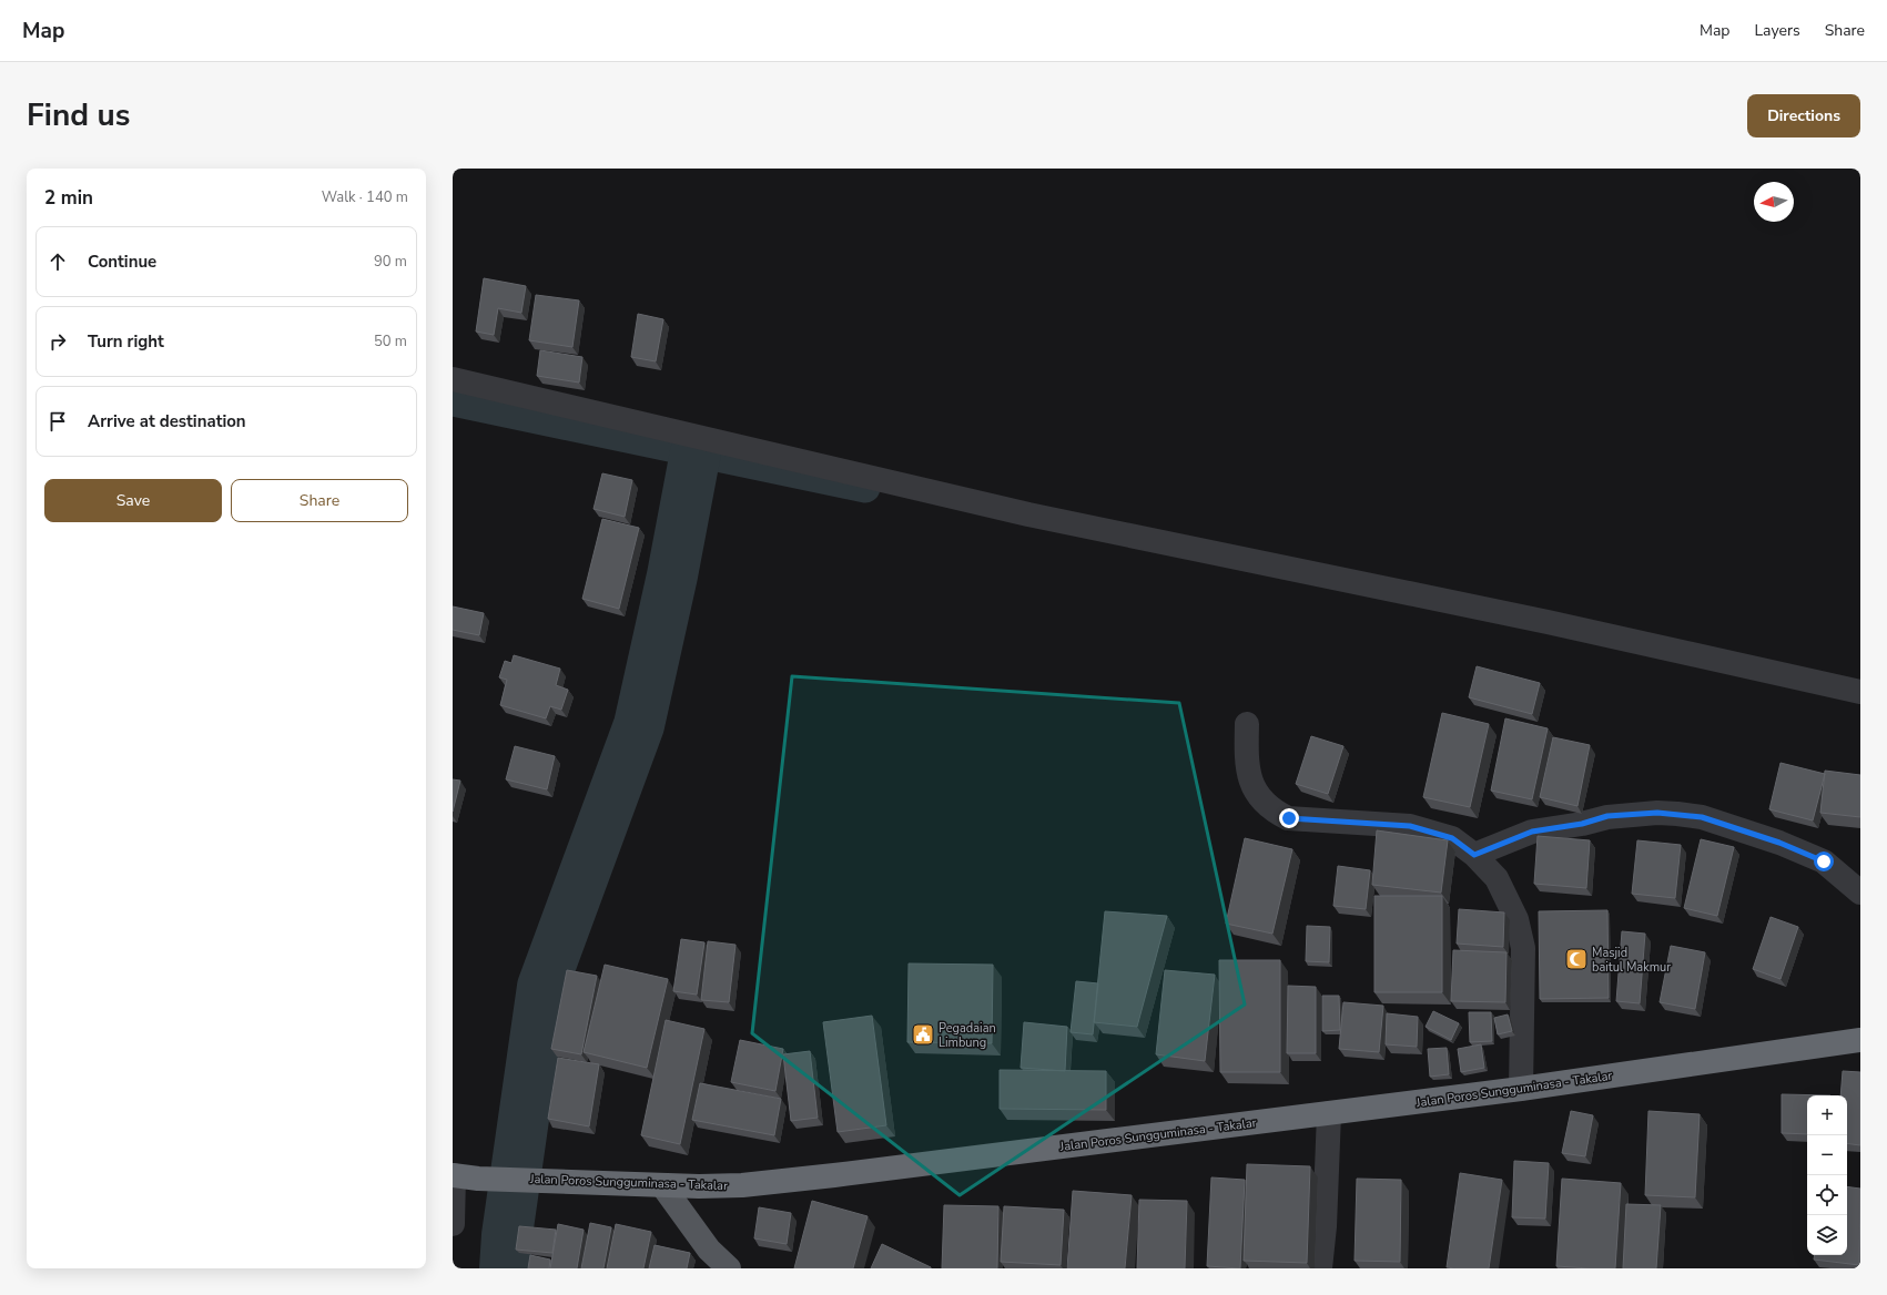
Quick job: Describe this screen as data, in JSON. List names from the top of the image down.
{
  "streets": {
    "highway": ["Jalan Poros Sungguminasa - Takalar"]
  },
  "places": {
    "mosque": ["Masjid baitul Makmur"],
    "public building": ["Pegadaian Limbung"]
  },
  "north": "left",
  "page": {
    "header": "Map",
    "nav": ["Map", "Layers", "Share"],
    "title": "Find us",
    "buttons": [
      "Directions",
      ["Save", "Share"]
    ],
    "heading": ["2 min", "Walk · 140 m"],
    "list": [
      ["Continue", "90 m"],
      ["Turn right", "50 m"],
      "Arrive at destination"
    ],
    "map_buttons": ["+", "−"]
  }
}
